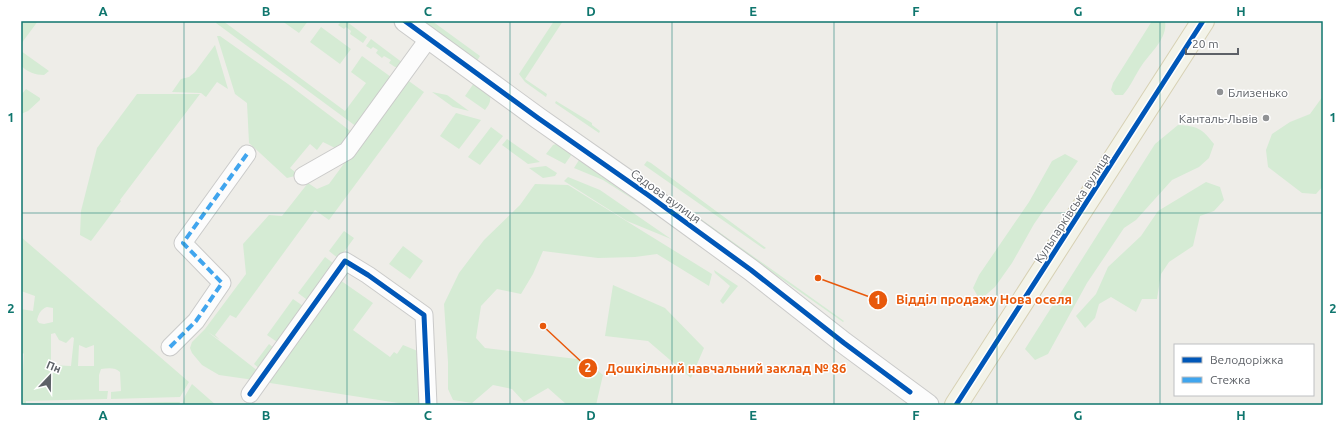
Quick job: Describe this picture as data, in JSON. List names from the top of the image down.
{
  "streets": {
    "main road": ["Кульпарківська вулиця"],
    "street": ["Садова вулиця"]
  },
  "places": [
    "Близенько",
    "Канталь-Львів",
    "Відділ продажу Нова оселя",
    "Дошкільний навчальний заклад № 86"
  ],
  "legend": ["Велодоріжка", "Стежка"],
  "scale_bar": "20 m",
  "north": "top",
  "grid": {
    "columns": [
      "A",
      "B",
      "C",
      "D",
      "E",
      "F",
      "G",
      "H"
    ],
    "rows": ["1", "2"]
  }
}
